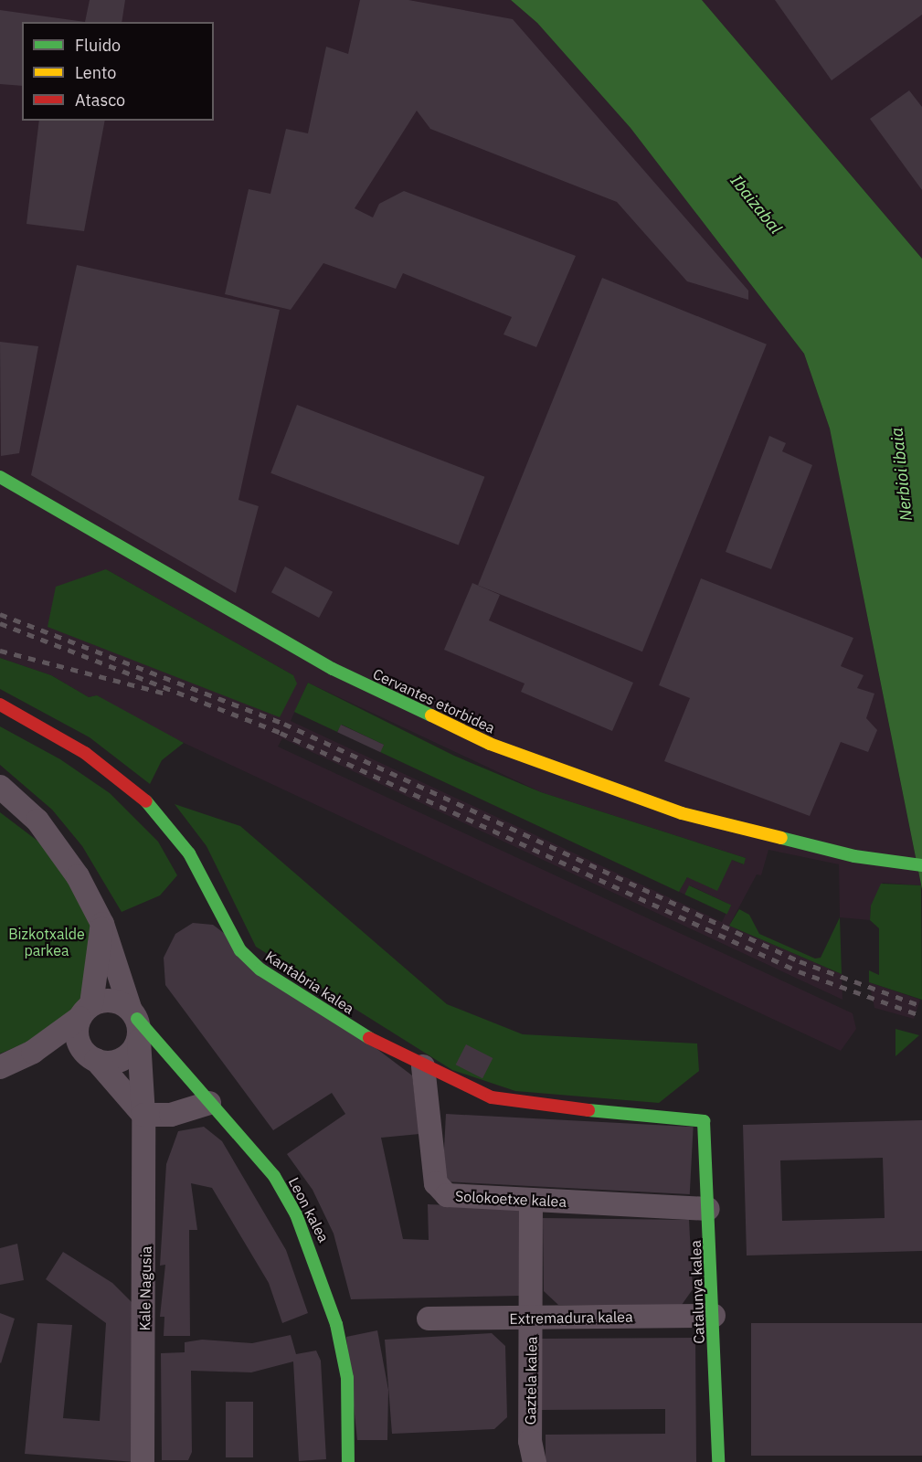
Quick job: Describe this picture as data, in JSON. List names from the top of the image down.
{
  "streets": {
    "street": [
      "Cervantes etorbidea",
      "Kantabria kalea",
      "Solokoetxe kalea",
      "Leon kalea",
      "Kale Nagusia",
      "Catalunya kalea",
      "Extremadura kalea",
      "Gaztela kalea"
    ]
  },
  "crossings": [
    ["Kantabria kalea", "Solokoetxe kalea"],
    ["Kantabria kalea", "Catalunya kalea"],
    ["Solokoetxe kalea", "Catalunya kalea"],
    ["Solokoetxe kalea", "Gaztela kalea"],
    ["Leon kalea", "Kale Nagusia"],
    ["Catalunya kalea", "Extremadura kalea"],
    ["Extremadura kalea", "Gaztela kalea"]
  ],
  "water": ["Ibaizabal", "Nerbioi ibaia"],
  "parks": ["Bizkotxalde parkea"],
  "legend": ["Fluido", "Lento", "Atasco"]
}
